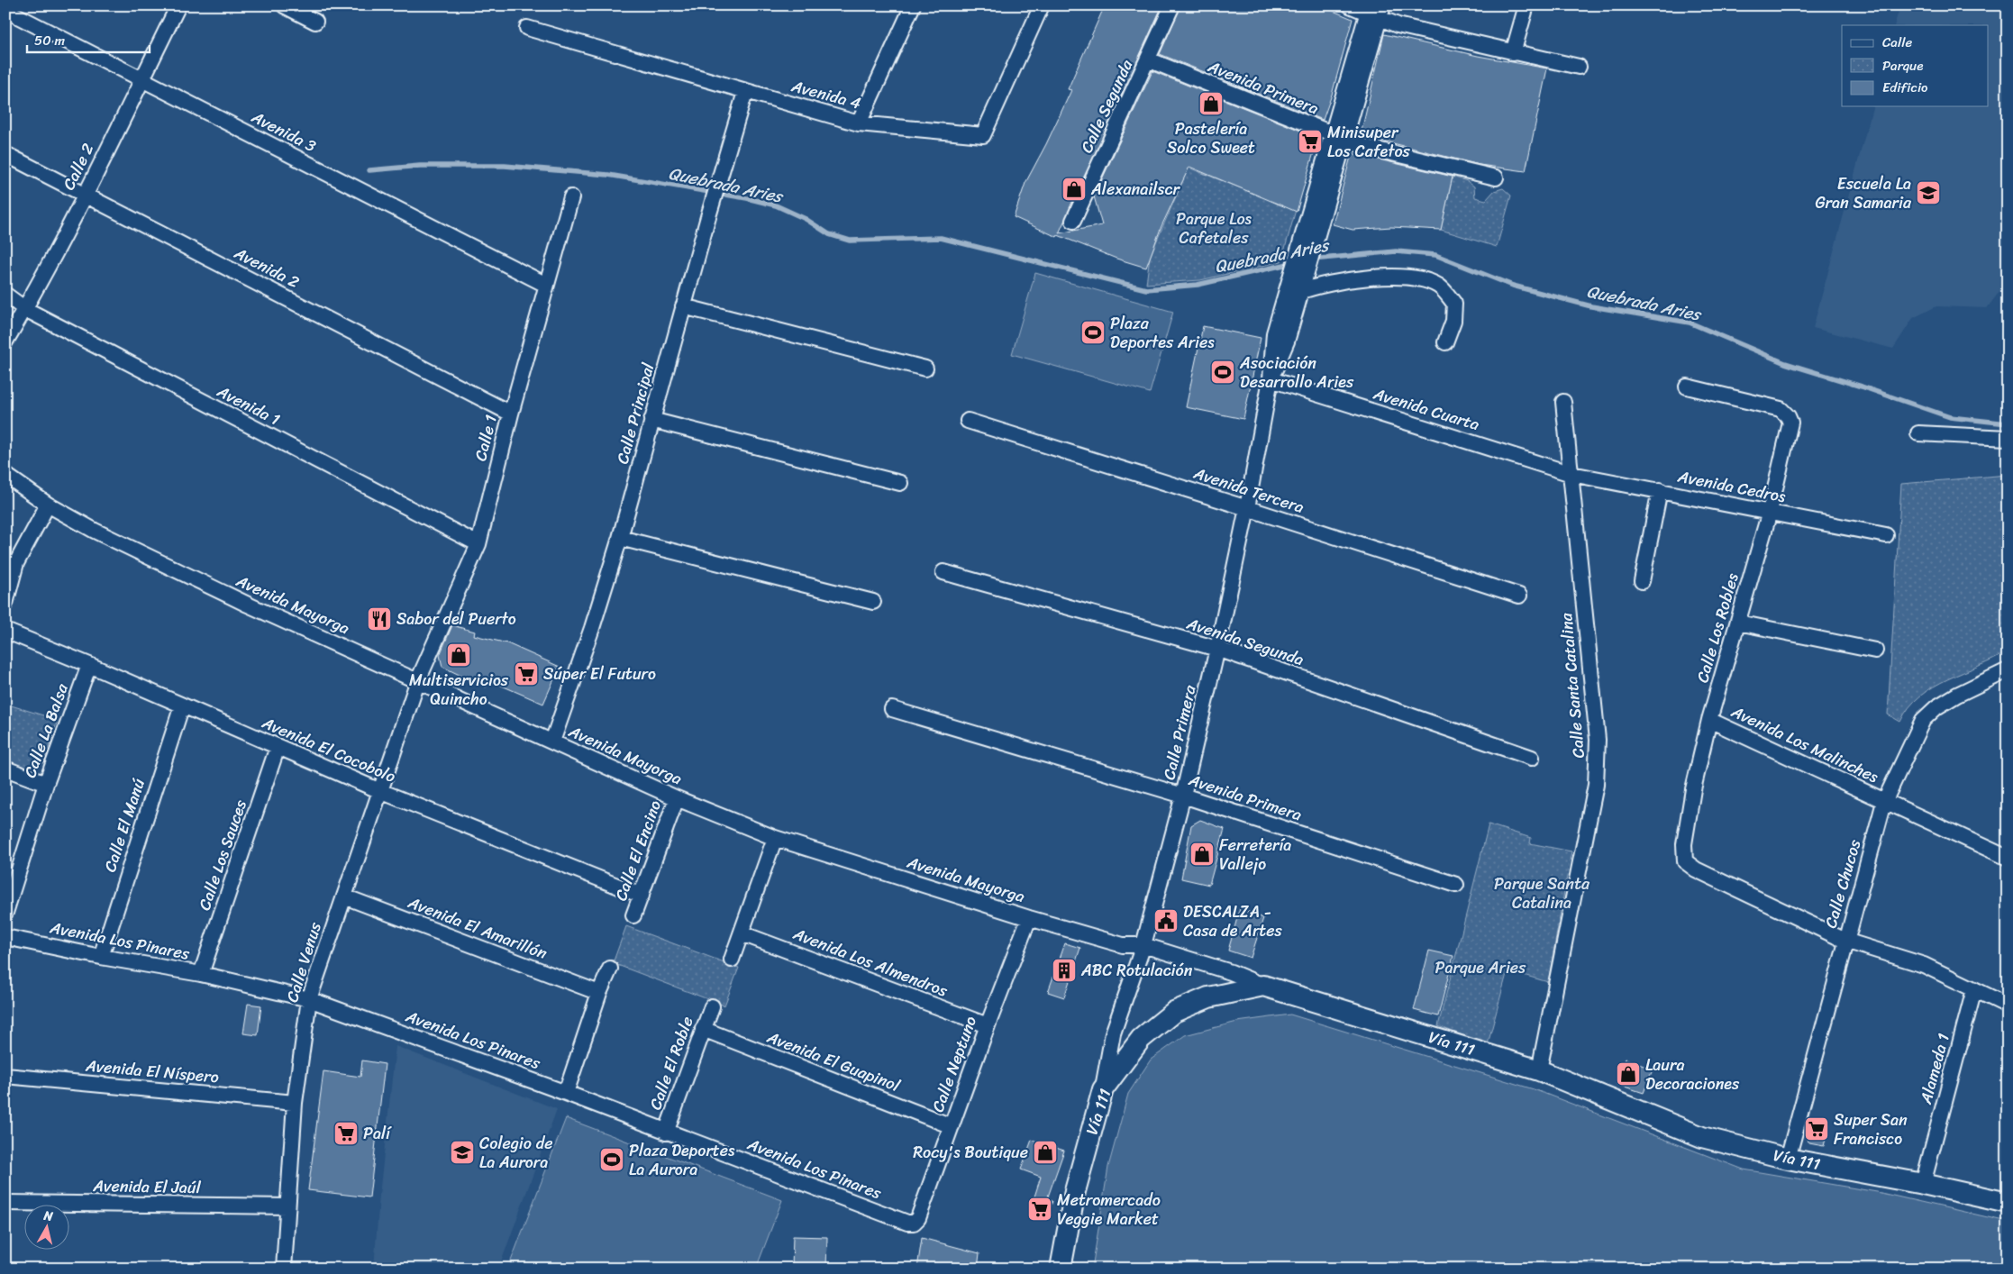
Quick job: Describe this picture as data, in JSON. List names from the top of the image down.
{
  "streets": {
    "main road": ["Vía 111"],
    "street": [
      "Avenida Primera",
      "Avenida 4",
      "Calle Segunda",
      "Avenida 3",
      "Calle 2",
      "Avenida 2",
      "Avenida 1",
      "Avenida Cuarta",
      "Calle Principal",
      "Calle 1",
      "Avenida Cedros",
      "Avenida Tercera",
      "Avenida Mayorga",
      "Calle Los Robles",
      "Avenida Segunda",
      "Calle Santa Catalina",
      "Calle La Balsa",
      "Calle Primera",
      "Avenida Los Malinches",
      "Avenida El Cocobolo",
      "Calle El Manú",
      "Calle El Encino",
      "Calle Los Sauces",
      "Calle Chucos",
      "Avenida El Amarillón",
      "Avenida Los Pinares",
      "Calle Venus",
      "Avenida Los Almendros",
      "Avenida El Guapinol",
      "Calle El Roble",
      "Calle Neptuno",
      "Alameda 1",
      "Avenida El Níspero",
      "Avenida El Jaúl"
    ]
  },
  "crossings": [
    ["Avenida Primera", "Calle Segunda"],
    ["Avenida Primera", "Calle Primera"],
    ["Avenida 4", "Calle Principal"],
    ["Avenida 3", "Calle 2"],
    ["Avenida 3", "Calle 1"],
    ["Calle 2", "Avenida 2"],
    ["Calle 2", "Avenida 1"],
    ["Avenida 2", "Calle 1"],
    ["Avenida 1", "Calle 1"],
    ["Avenida Cuarta", "Avenida Cedros"],
    ["Avenida Cuarta", "Calle Santa Catalina"],
    ["Avenida Cuarta", "Calle Primera"],
    ["Calle Principal", "Avenida Mayorga"],
    ["Calle 1", "Avenida Mayorga"],
    ["Calle 1", "Calle Venus"],
    ["Avenida Cedros", "Calle Los Robles"],
    ["Avenida Cedros", "Calle Santa Catalina"],
    ["Avenida Tercera", "Calle Primera"],
    ["Avenida Mayorga", "Calle Primera"],
    ["Avenida Mayorga", "Calle El Encino"],
    ["Avenida Mayorga", "Calle Venus"],
    ["Avenida Mayorga", "Vía 111"],
    ["Avenida Mayorga", "Calle Neptuno"],
    ["Calle Los Robles", "Avenida Los Malinches"],
    ["Calle Los Robles", "Calle Chucos"],
    ["Avenida Segunda", "Calle Primera"],
    ["Calle Santa Catalina", "Vía 111"],
    ["Calle La Balsa", "Avenida El Cocobolo"],
    ["Calle Primera", "Vía 111"],
    ["Avenida Los Malinches", "Calle Chucos"],
    ["Avenida El Cocobolo", "Calle El Manú"],
    ["Avenida El Cocobolo", "Calle El Encino"],
    ["Avenida El Cocobolo", "Calle Los Sauces"],
    ["Avenida El Cocobolo", "Calle Venus"],
    ["Calle El Manú", "Avenida Los Pinares"],
    ["Calle Los Sauces", "Avenida Los Pinares"],
    ["Calle Chucos", "Vía 111"],
    ["Avenida El Amarillón", "Calle Venus"],
    ["Avenida Los Pinares", "Calle Venus"],
    ["Avenida Los Pinares", "Calle El Roble"],
    ["Avenida Los Pinares", "Calle Neptuno"],
    ["Calle Venus", "Avenida El Níspero"],
    ["Calle Venus", "Avenida El Jaúl"],
    ["Avenida Los Almendros", "Calle Neptuno"],
    ["Vía 111", "Alameda 1"],
    ["Avenida El Guapinol", "Calle El Roble"],
    ["Avenida El Guapinol", "Calle Neptuno"]
  ],
  "water": ["Quebrada Aries"],
  "parks": ["Parque Los Cafetales", "Parque Santa Catalina", "Parque Aries"],
  "places": {
    "shop": [
      "Pastelería Solco Sweet",
      "Alexanailscr",
      "Multiservicios Quincho",
      "Ferretería Vallejo",
      "Laura Decoraciones",
      "Rocy's Boutique"
    ],
    "supermarket": [
      "Minisuper Los Cafetos",
      "Súper El Futuro",
      "Super San Francisco",
      "Palí",
      "Metromercado Veggie Market"
    ],
    "school or university": ["Escuela La Gran Samaria", "Colegio de La Aurora"],
    "sports": ["Plaza Deportes Aries", "Asociación Desarrollo Aries", "Plaza Deportes La Aurora"],
    "restaurant": ["Sabor del Puerto"],
    "public building": ["DESCALZA - Casa de Artes"],
    "building": ["ABC Rotulación"]
  },
  "legend": ["Calle", "Parque", "Edificio"],
  "scale_bar": "50 m",
  "north": "top"
}
